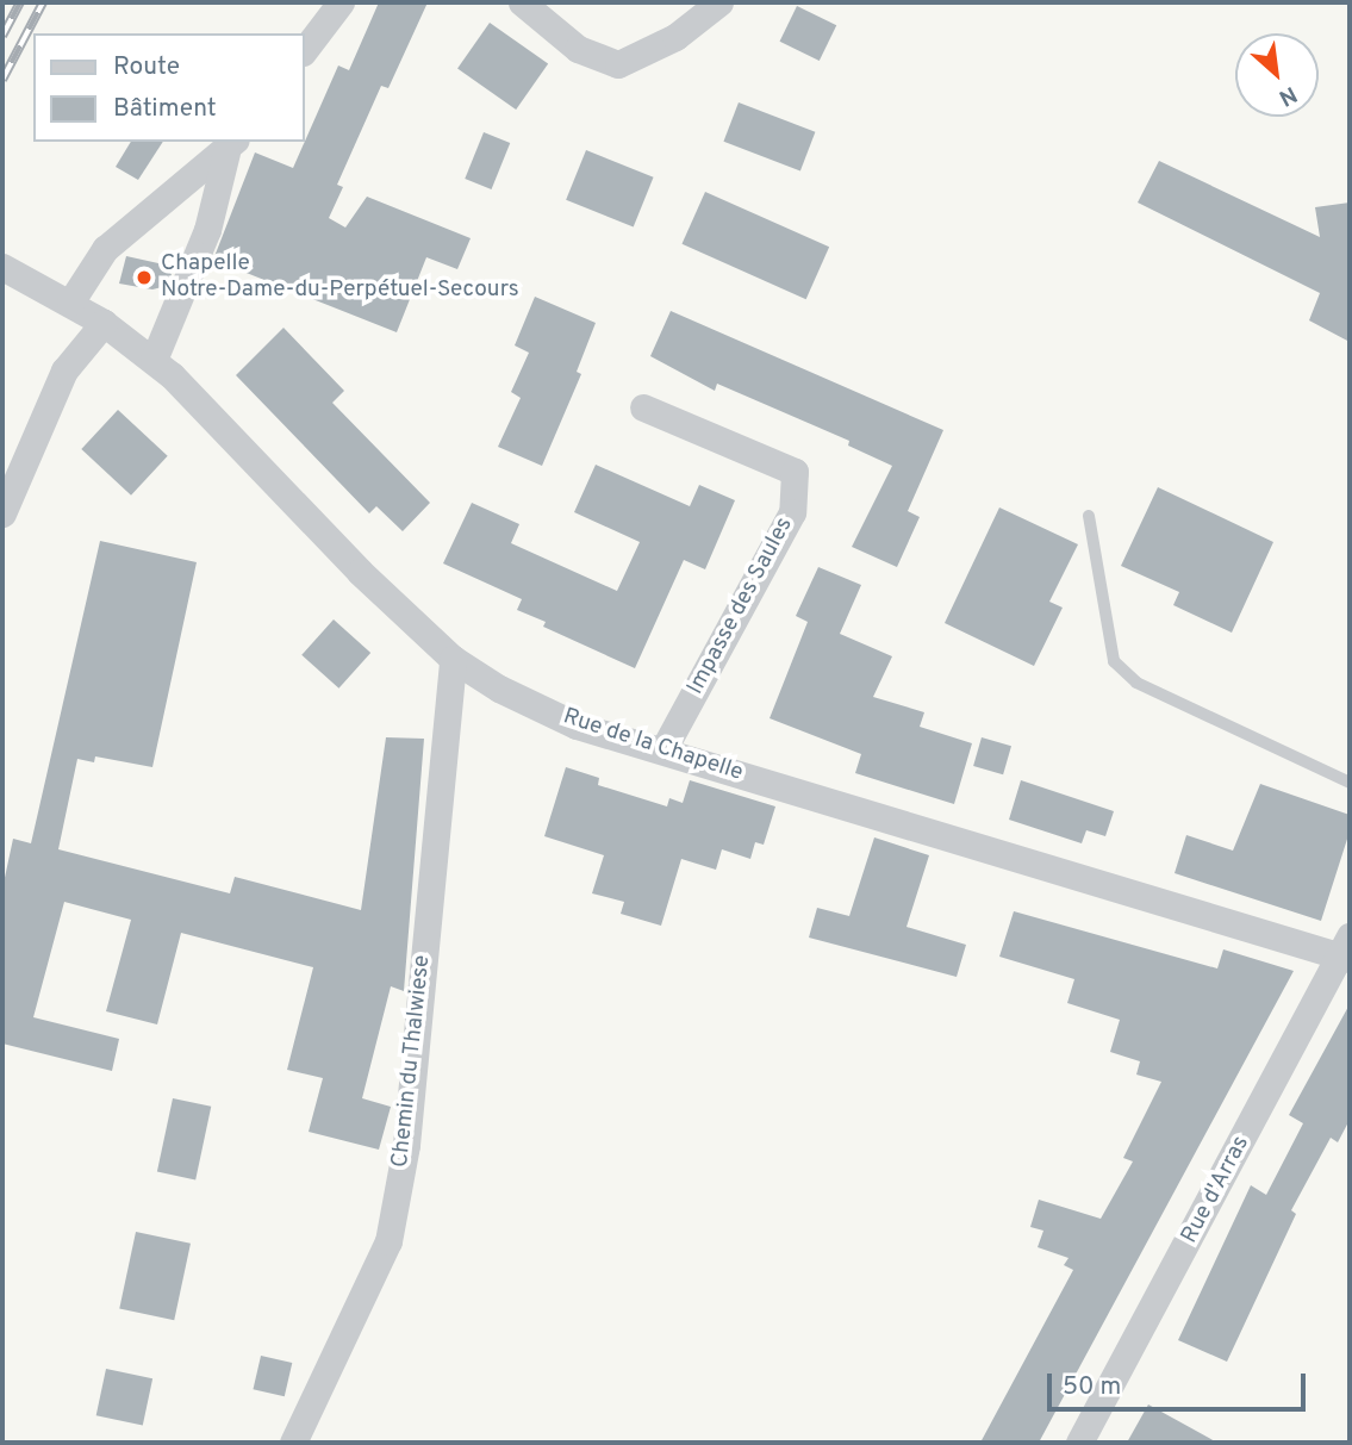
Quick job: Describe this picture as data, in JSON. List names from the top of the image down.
{
  "streets": {
    "street": [
      "Impasse des Saules",
      "Rue de la Chapelle",
      "Chemin du Thalwiese",
      "Rue d'Arras"
    ]
  },
  "crossings": [
    ["Impasse des Saules", "Rue de la Chapelle"],
    ["Rue de la Chapelle", "Chemin du Thalwiese"],
    ["Rue de la Chapelle", "Rue d'Arras"]
  ],
  "places": ["Chapelle Notre-Dame-du-Perpétuel-Secours"],
  "legend": ["Route", "Bâtiment"],
  "scale_bar": "50 m",
  "north": "bottom right"
}
